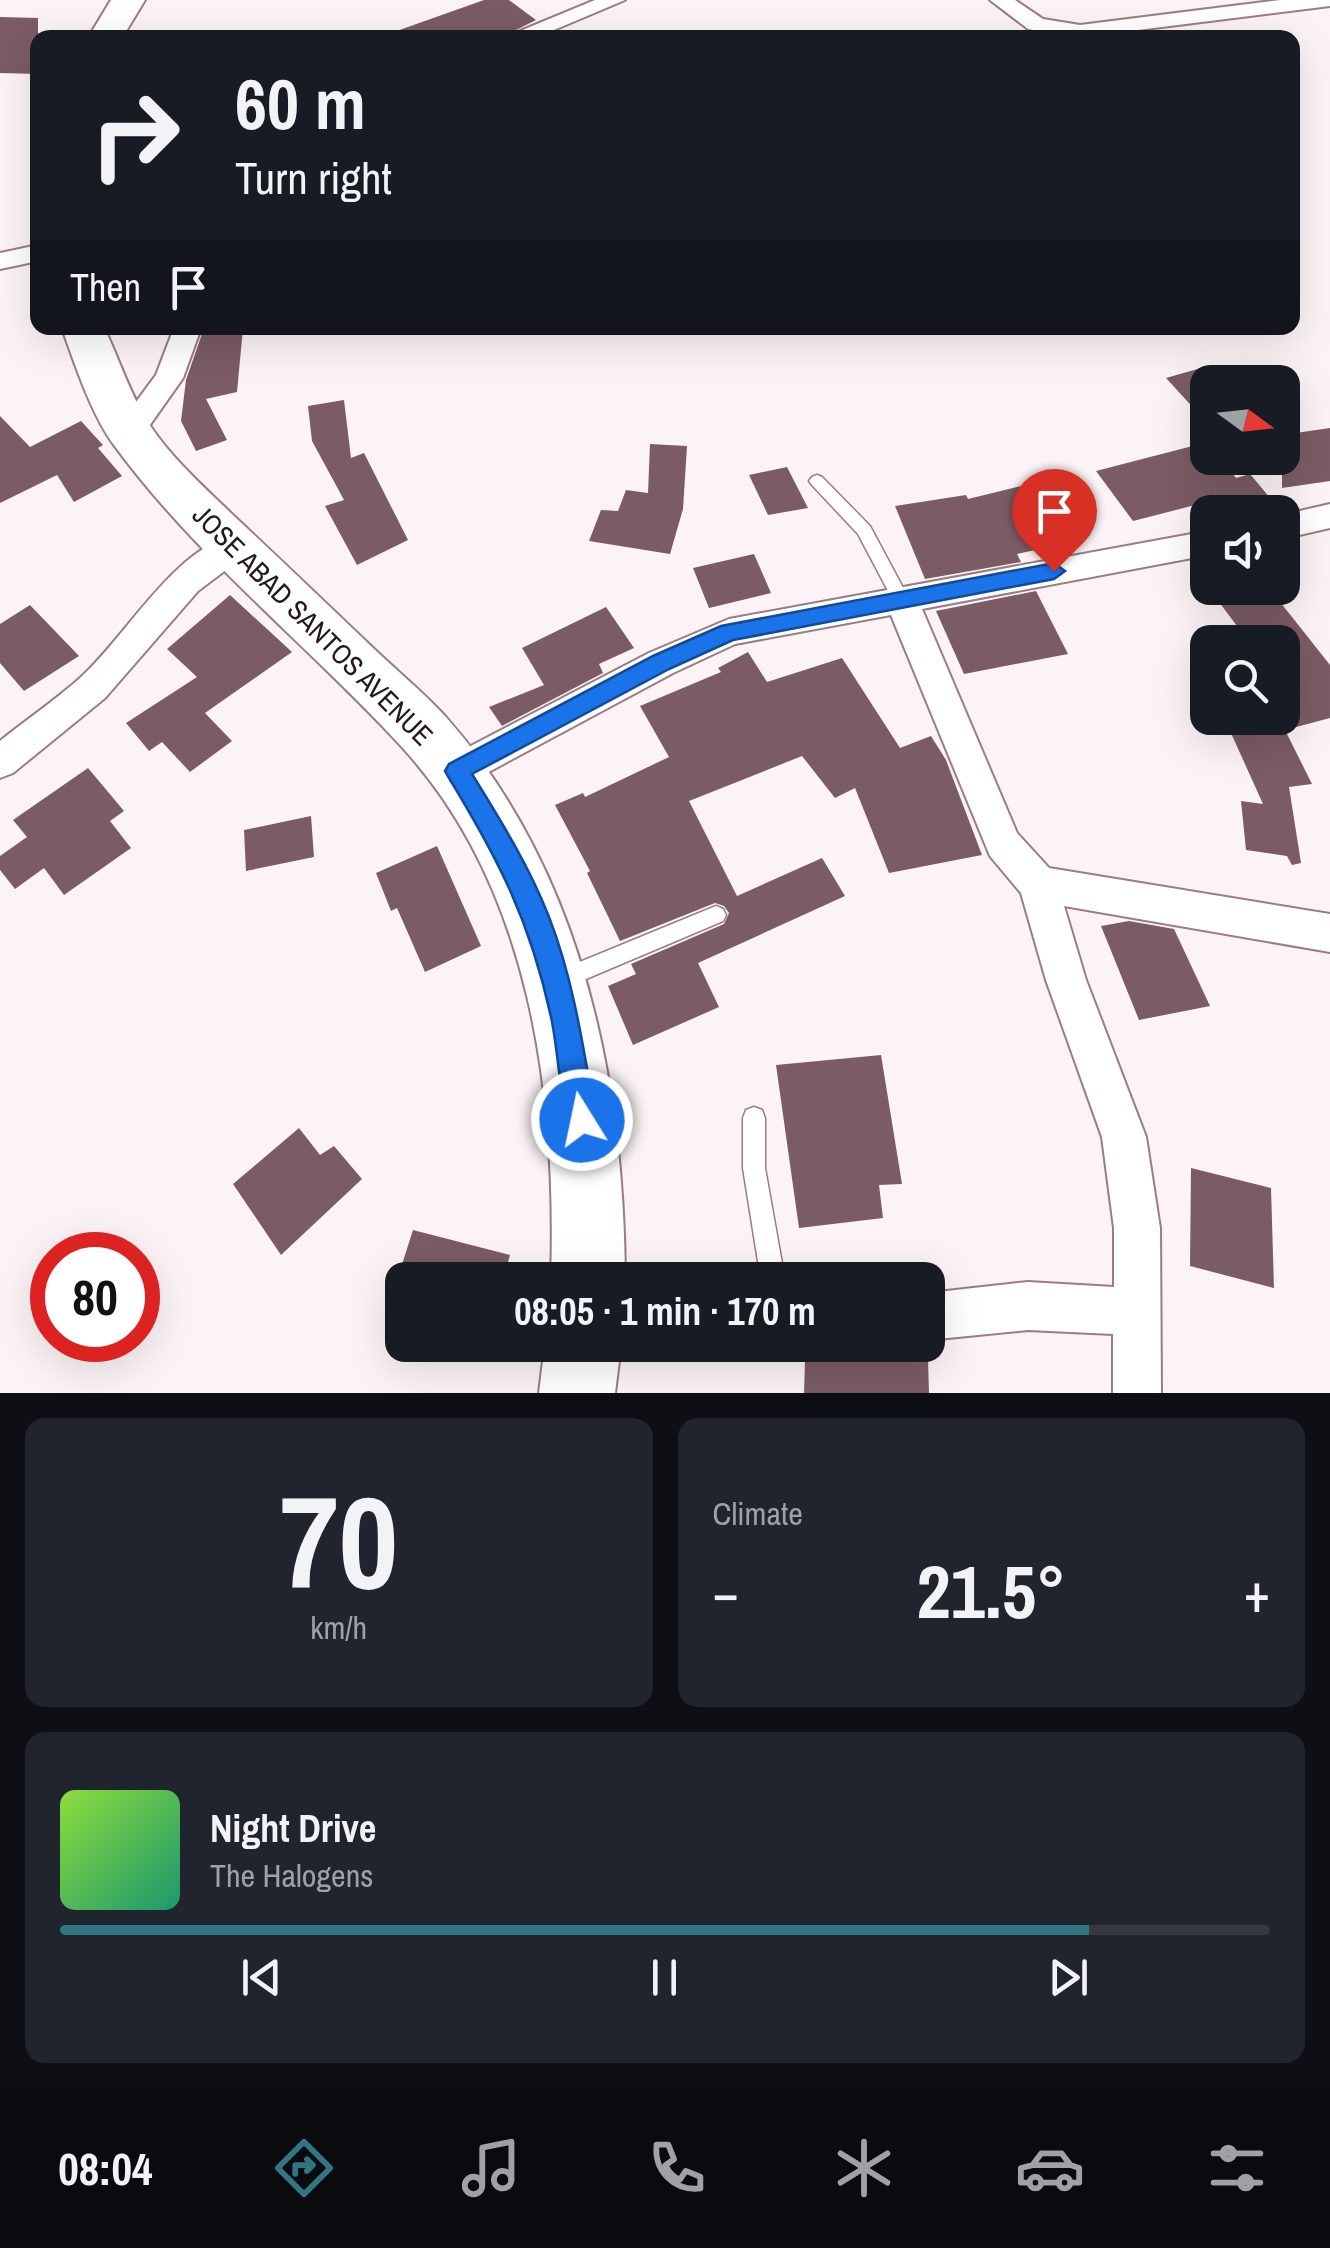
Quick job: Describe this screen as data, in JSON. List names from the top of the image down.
{
  "streets": {
    "highway": ["JOSE ABAD SANTOS AVENUE"]
  },
  "north": "right",
  "page": {
    "turn": ["60 m", "Turn right"],
    "then": "Then",
    "limit": "80",
    "trip": "08:05 · 1 min · 170 m",
    "tile": [
      ["70", "km/h"],
      "Climate"
    ],
    "heat": ["−", "21.5°", "+"],
    "song": ["Night Drive", "The Halogens"],
    "tabs": "08:04"
  }
}
